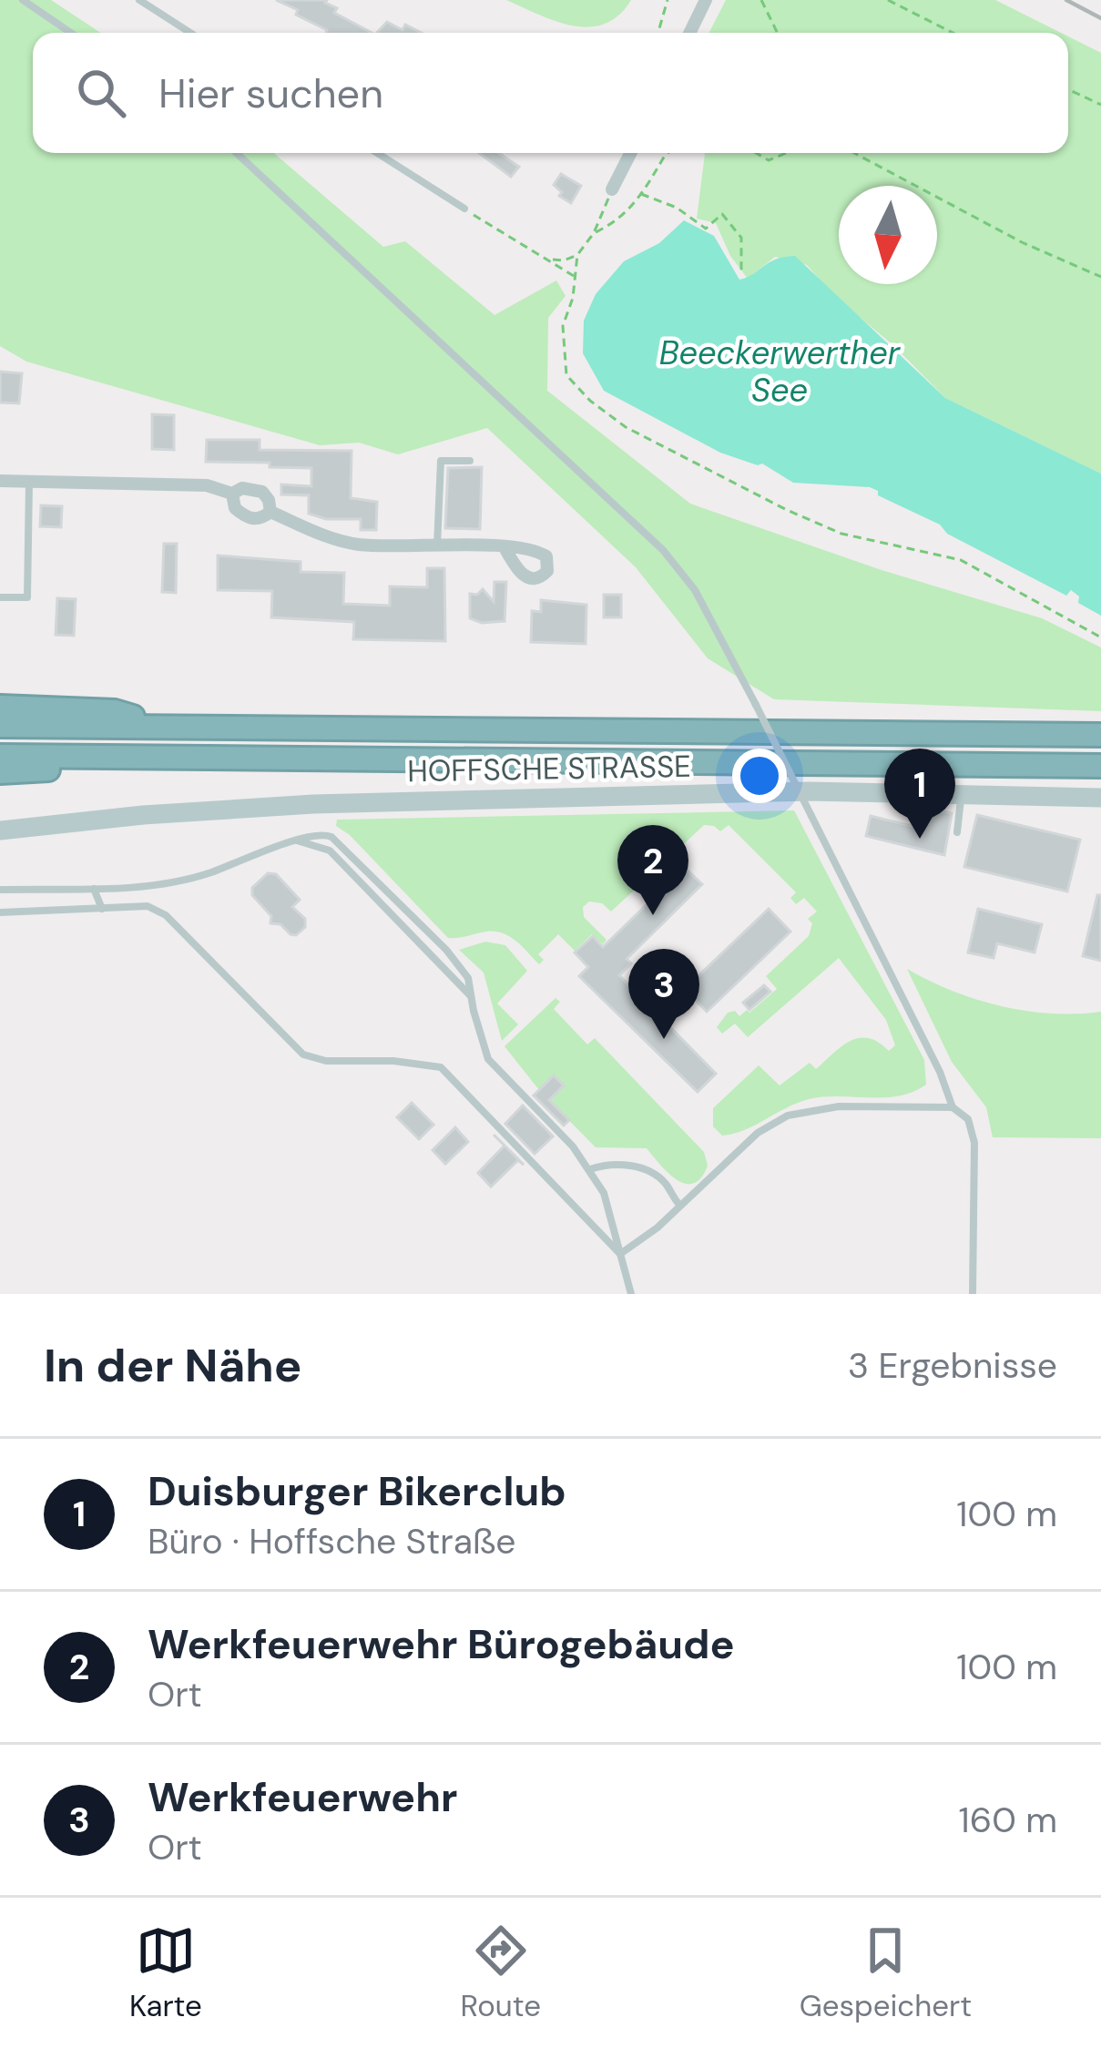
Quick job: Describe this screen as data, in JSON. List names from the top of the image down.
{
  "streets": {
    "street": ["HOFFSCHE STRASSE"]
  },
  "water": ["Beeckerwerther See"],
  "north": "bottom",
  "page": {
    "search": "Hier suchen",
    "pins": ["1", "2", "3"],
    "heading": ["In der Nähe", "3 Ergebnisse"],
    "list": [
      {
        "mark": "1",
        "name": "Duisburger Bikerclub",
        "note": "Büro · Hoffsche Straße",
        "value": "100 m"
      },
      {
        "mark": "2",
        "name": "Werkfeuerwehr Bürogebäude",
        "note": "Ort",
        "value": "100 m"
      },
      {
        "mark": "3",
        "name": "Werkfeuerwehr",
        "note": "Ort",
        "value": "160 m"
      }
    ],
    "nav": ["Karte", "Route", "Gespeichert"]
  }
}
